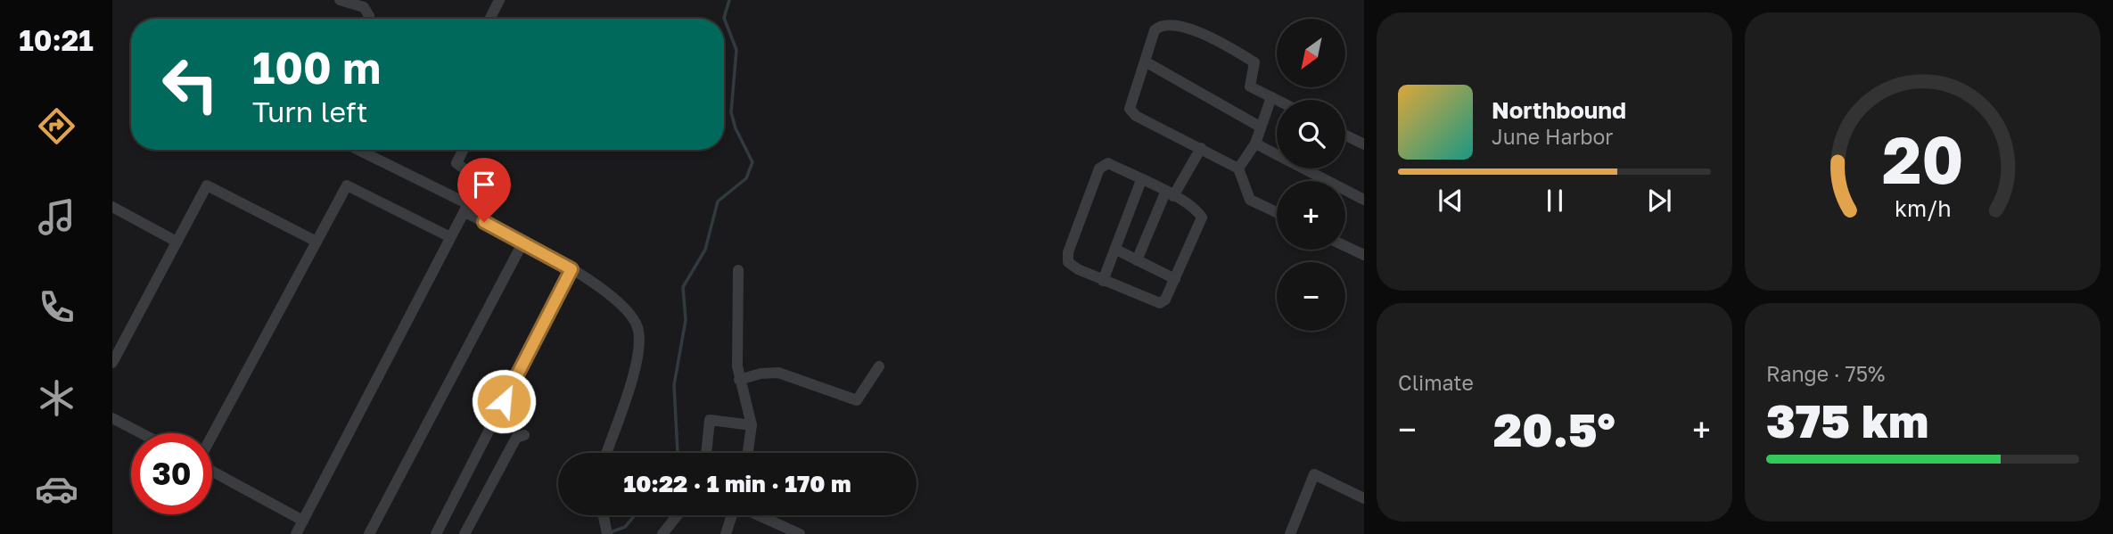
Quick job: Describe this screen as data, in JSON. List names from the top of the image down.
{
  "north": "bottom left",
  "page": {
    "tabs": "10:21",
    "map_buttons": ["+", "−"],
    "turn": ["100 m", "Turn left"],
    "song": ["Northbound", "June Harbor"],
    "tile": [
      "Climate",
      ["Range · 75%", "375 km"]
    ],
    "heat": ["−", "20.5°", "+"],
    "limit": "30",
    "trip": "10:22 · 1 min · 170 m",
    "gauge": ["20", "km/h"]
  }
}
